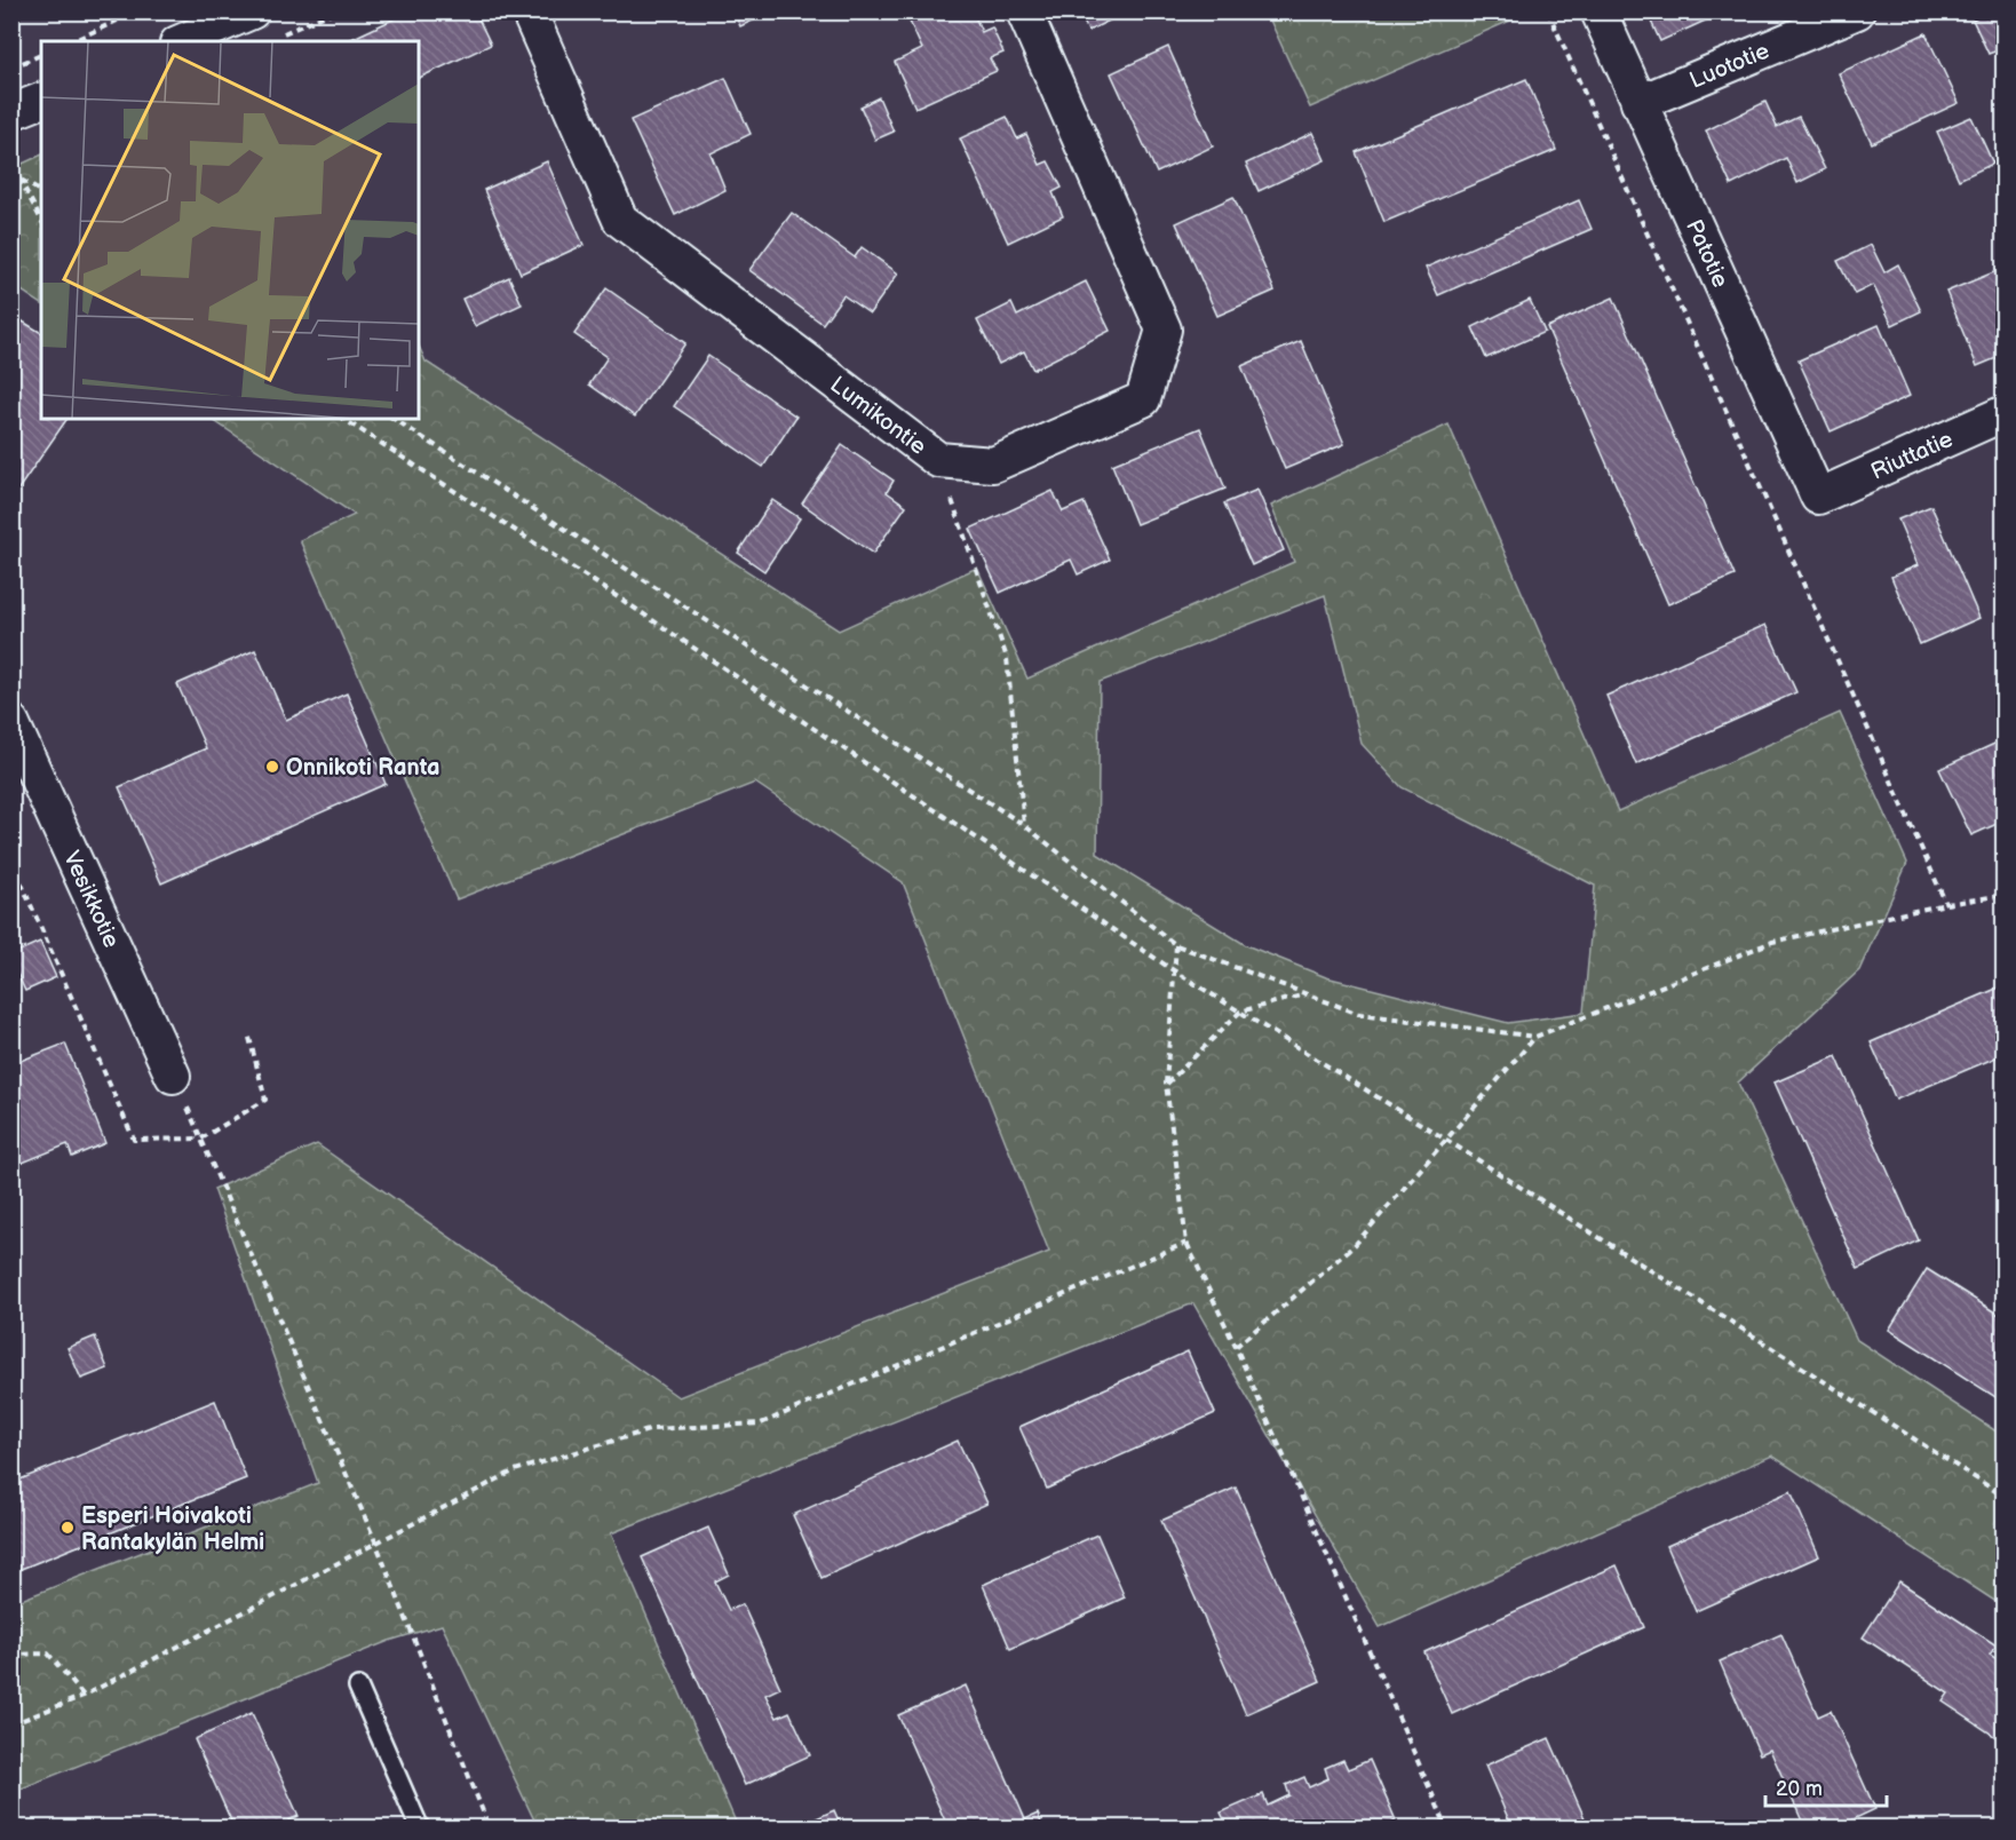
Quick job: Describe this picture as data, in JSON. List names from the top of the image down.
{
  "streets": {
    "street": [
      "Luototie",
      "Patotie",
      "Lumikontie",
      "Riuttatie",
      "Vesikkotie"
    ]
  },
  "crossings": [
    ["Luototie", "Patotie"],
    ["Patotie", "Riuttatie"]
  ],
  "places": ["Onnikoti Ranta", "Esperi Hoivakoti Rantakylän Helmi"],
  "scale_bar": "20 m"
}
